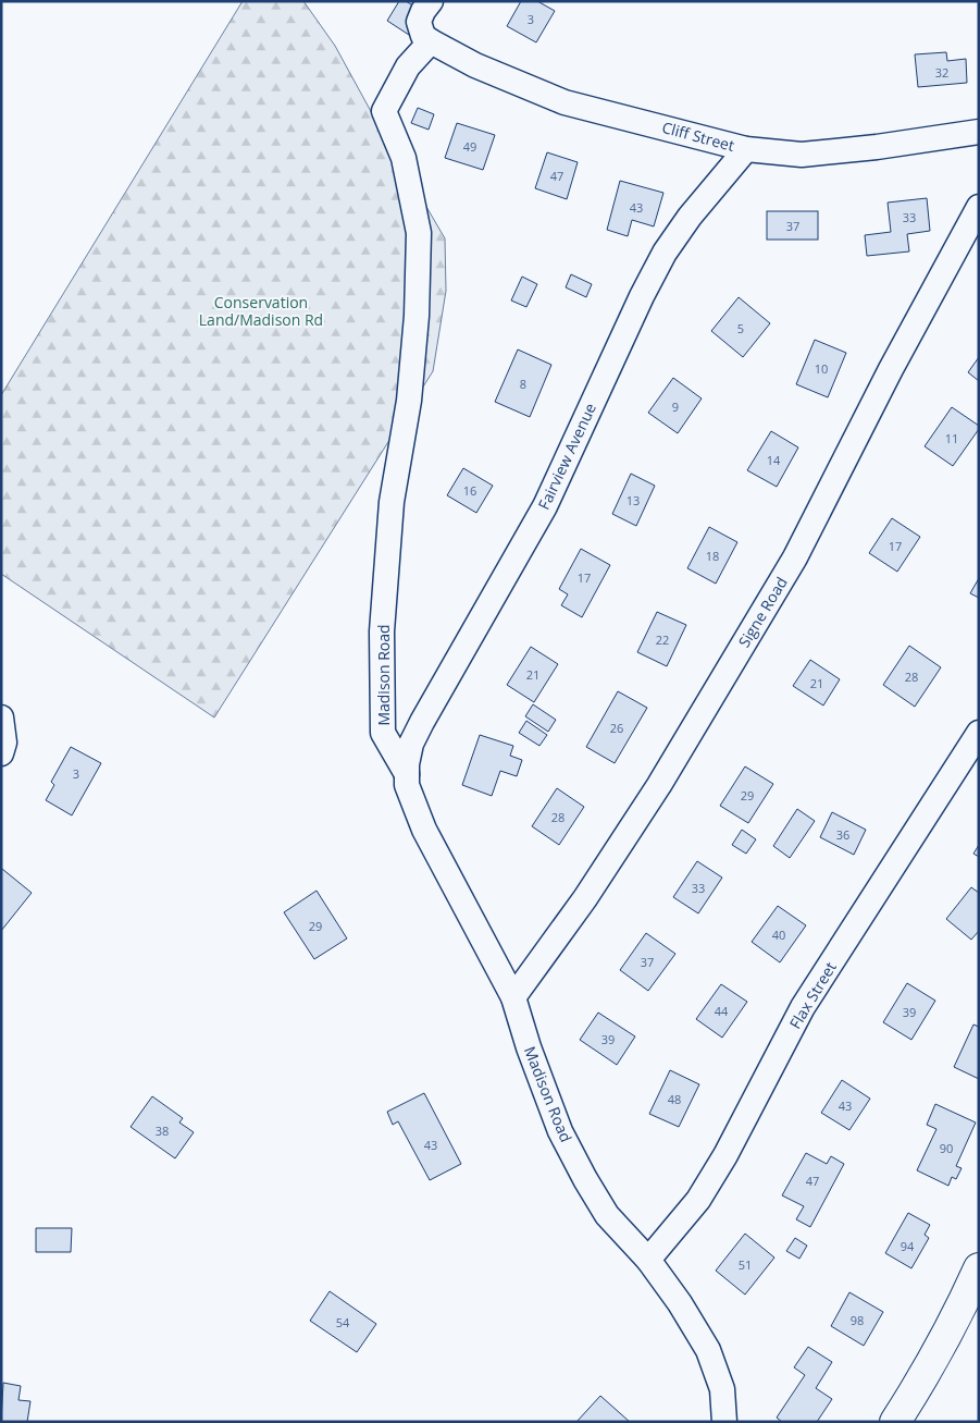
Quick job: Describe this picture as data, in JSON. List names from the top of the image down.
{
  "streets": {
    "street": [
      "Cliff Street",
      "Fairview Avenue",
      "Signe Road",
      "Madison Road",
      "Flax Street"
    ]
  },
  "crossings": [
    ["Cliff Street", "Fairview Avenue"],
    ["Cliff Street", "Madison Road"],
    ["Fairview Avenue", "Madison Road"],
    ["Signe Road", "Madison Road"],
    ["Madison Road", "Flax Street"]
  ],
  "parks": ["Conservation Land/Madison Rd"],
  "house_numbers": [
    "3",
    "32",
    "49",
    "47",
    "43",
    "33",
    "37",
    "5",
    "10",
    "8",
    "9",
    "11",
    "14",
    "16",
    "13",
    "17",
    "18",
    "17",
    "22",
    "21",
    "28",
    "21",
    "26",
    "3",
    "29",
    "28",
    "36",
    "33",
    "29",
    "40",
    "37",
    "44",
    "39",
    "39",
    "48",
    "43",
    "38",
    "43",
    "90",
    "47",
    "94",
    "51",
    "98",
    "54"
  ]
}
